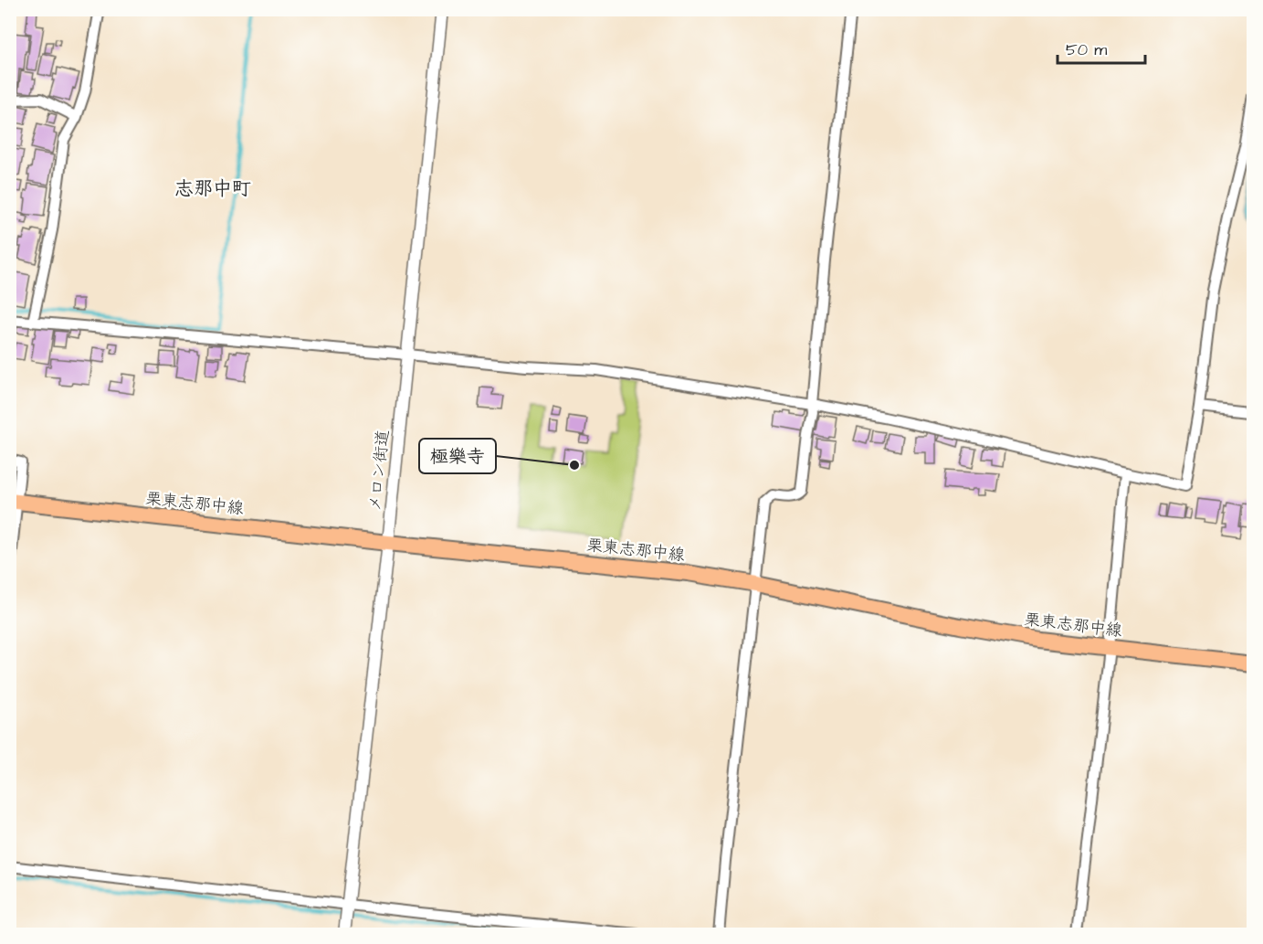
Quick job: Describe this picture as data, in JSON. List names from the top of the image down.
{
  "streets": {
    "main road": ["栗東志那中線"],
    "street": ["メロン街道"]
  },
  "crossings": [
    ["メロン街道", "栗東志那中線"]
  ],
  "districts": ["志那中町"],
  "places": ["極樂寺"],
  "scale_bar": "50 m"
}
